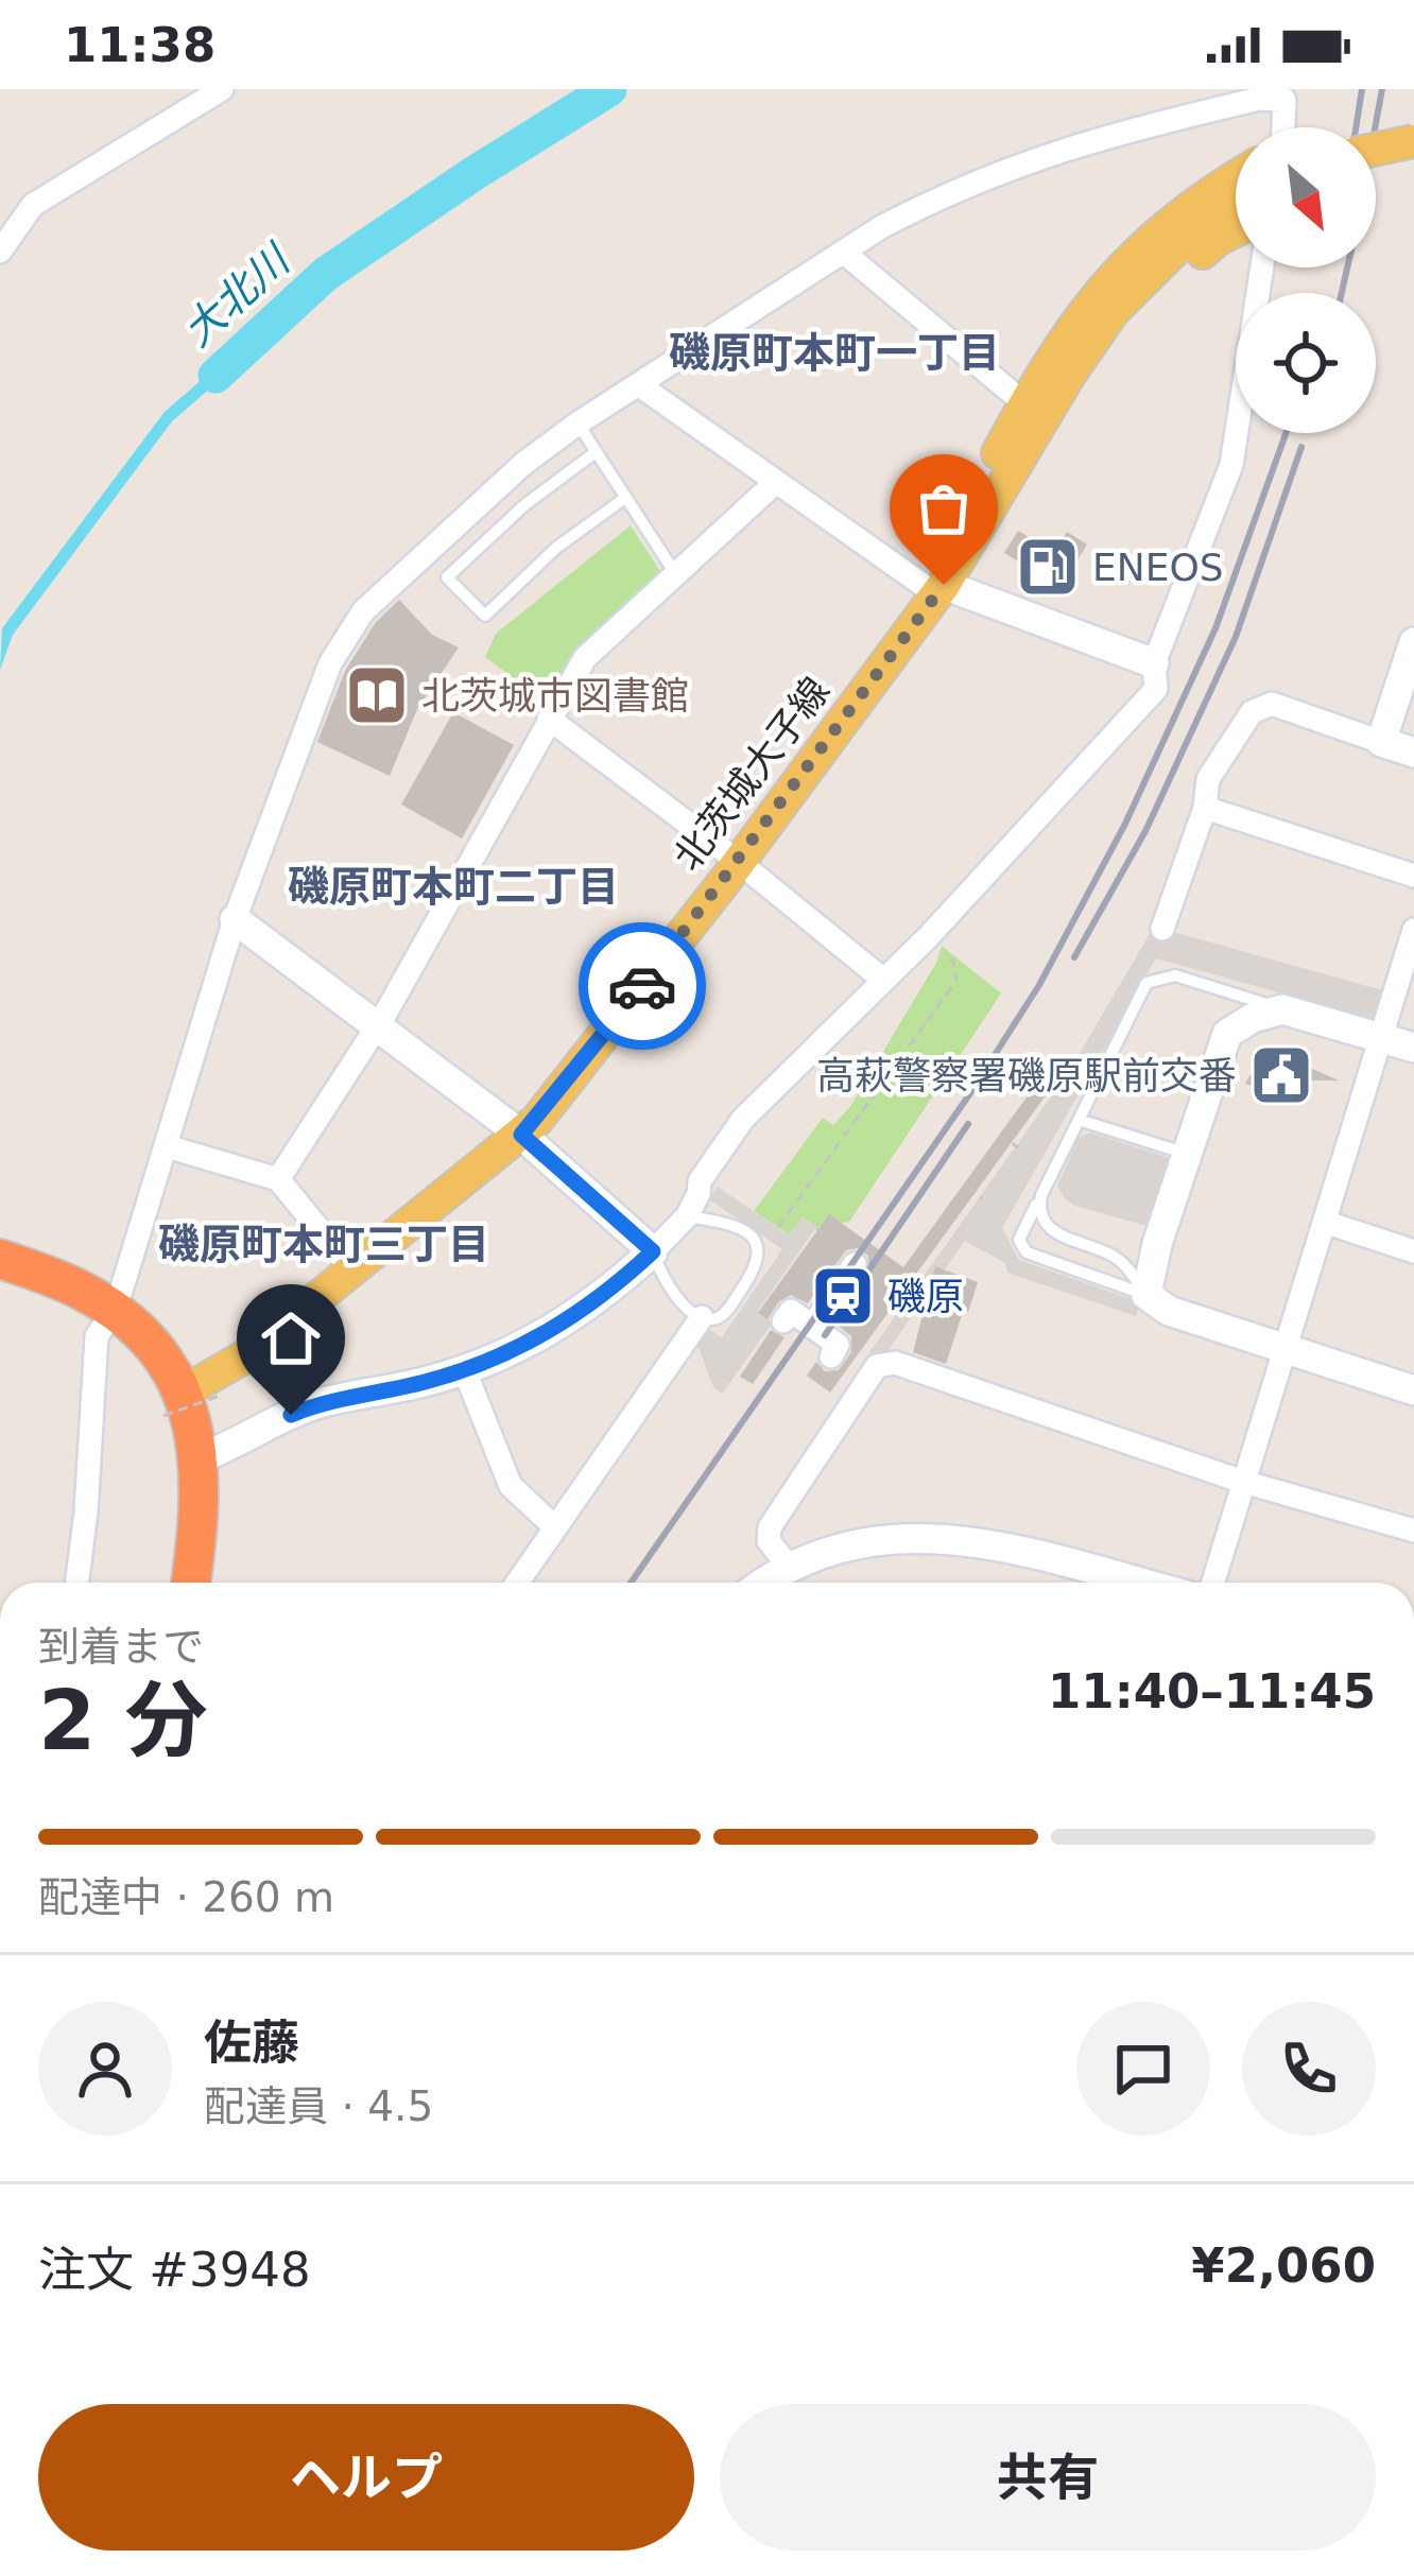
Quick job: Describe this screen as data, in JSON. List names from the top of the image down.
{
  "streets": {
    "main road": ["北茨城大子線"]
  },
  "districts": ["磯原町本町一丁目", "磯原町本町二丁目", "磯原町本町三丁目"],
  "water": ["大北川"],
  "places": {
    "fuel station": ["ENEOS"],
    "library": ["北茨城市図書館"],
    "public building": ["高萩警察署磯原駅前交番"],
    "station": ["磯原"]
  },
  "north": "bottom right",
  "page": {
    "status": "11:38",
    "heading": ["2 分", "到着まで", "11:40–11:45"],
    "panel": [
      "佐藤",
      "配達員 · 4.5",
      "注文 #3948",
      "¥2,060"
    ],
    "bar": "配達中 · 260 m",
    "buttons": ["ヘルプ", "共有"]
  }
}
